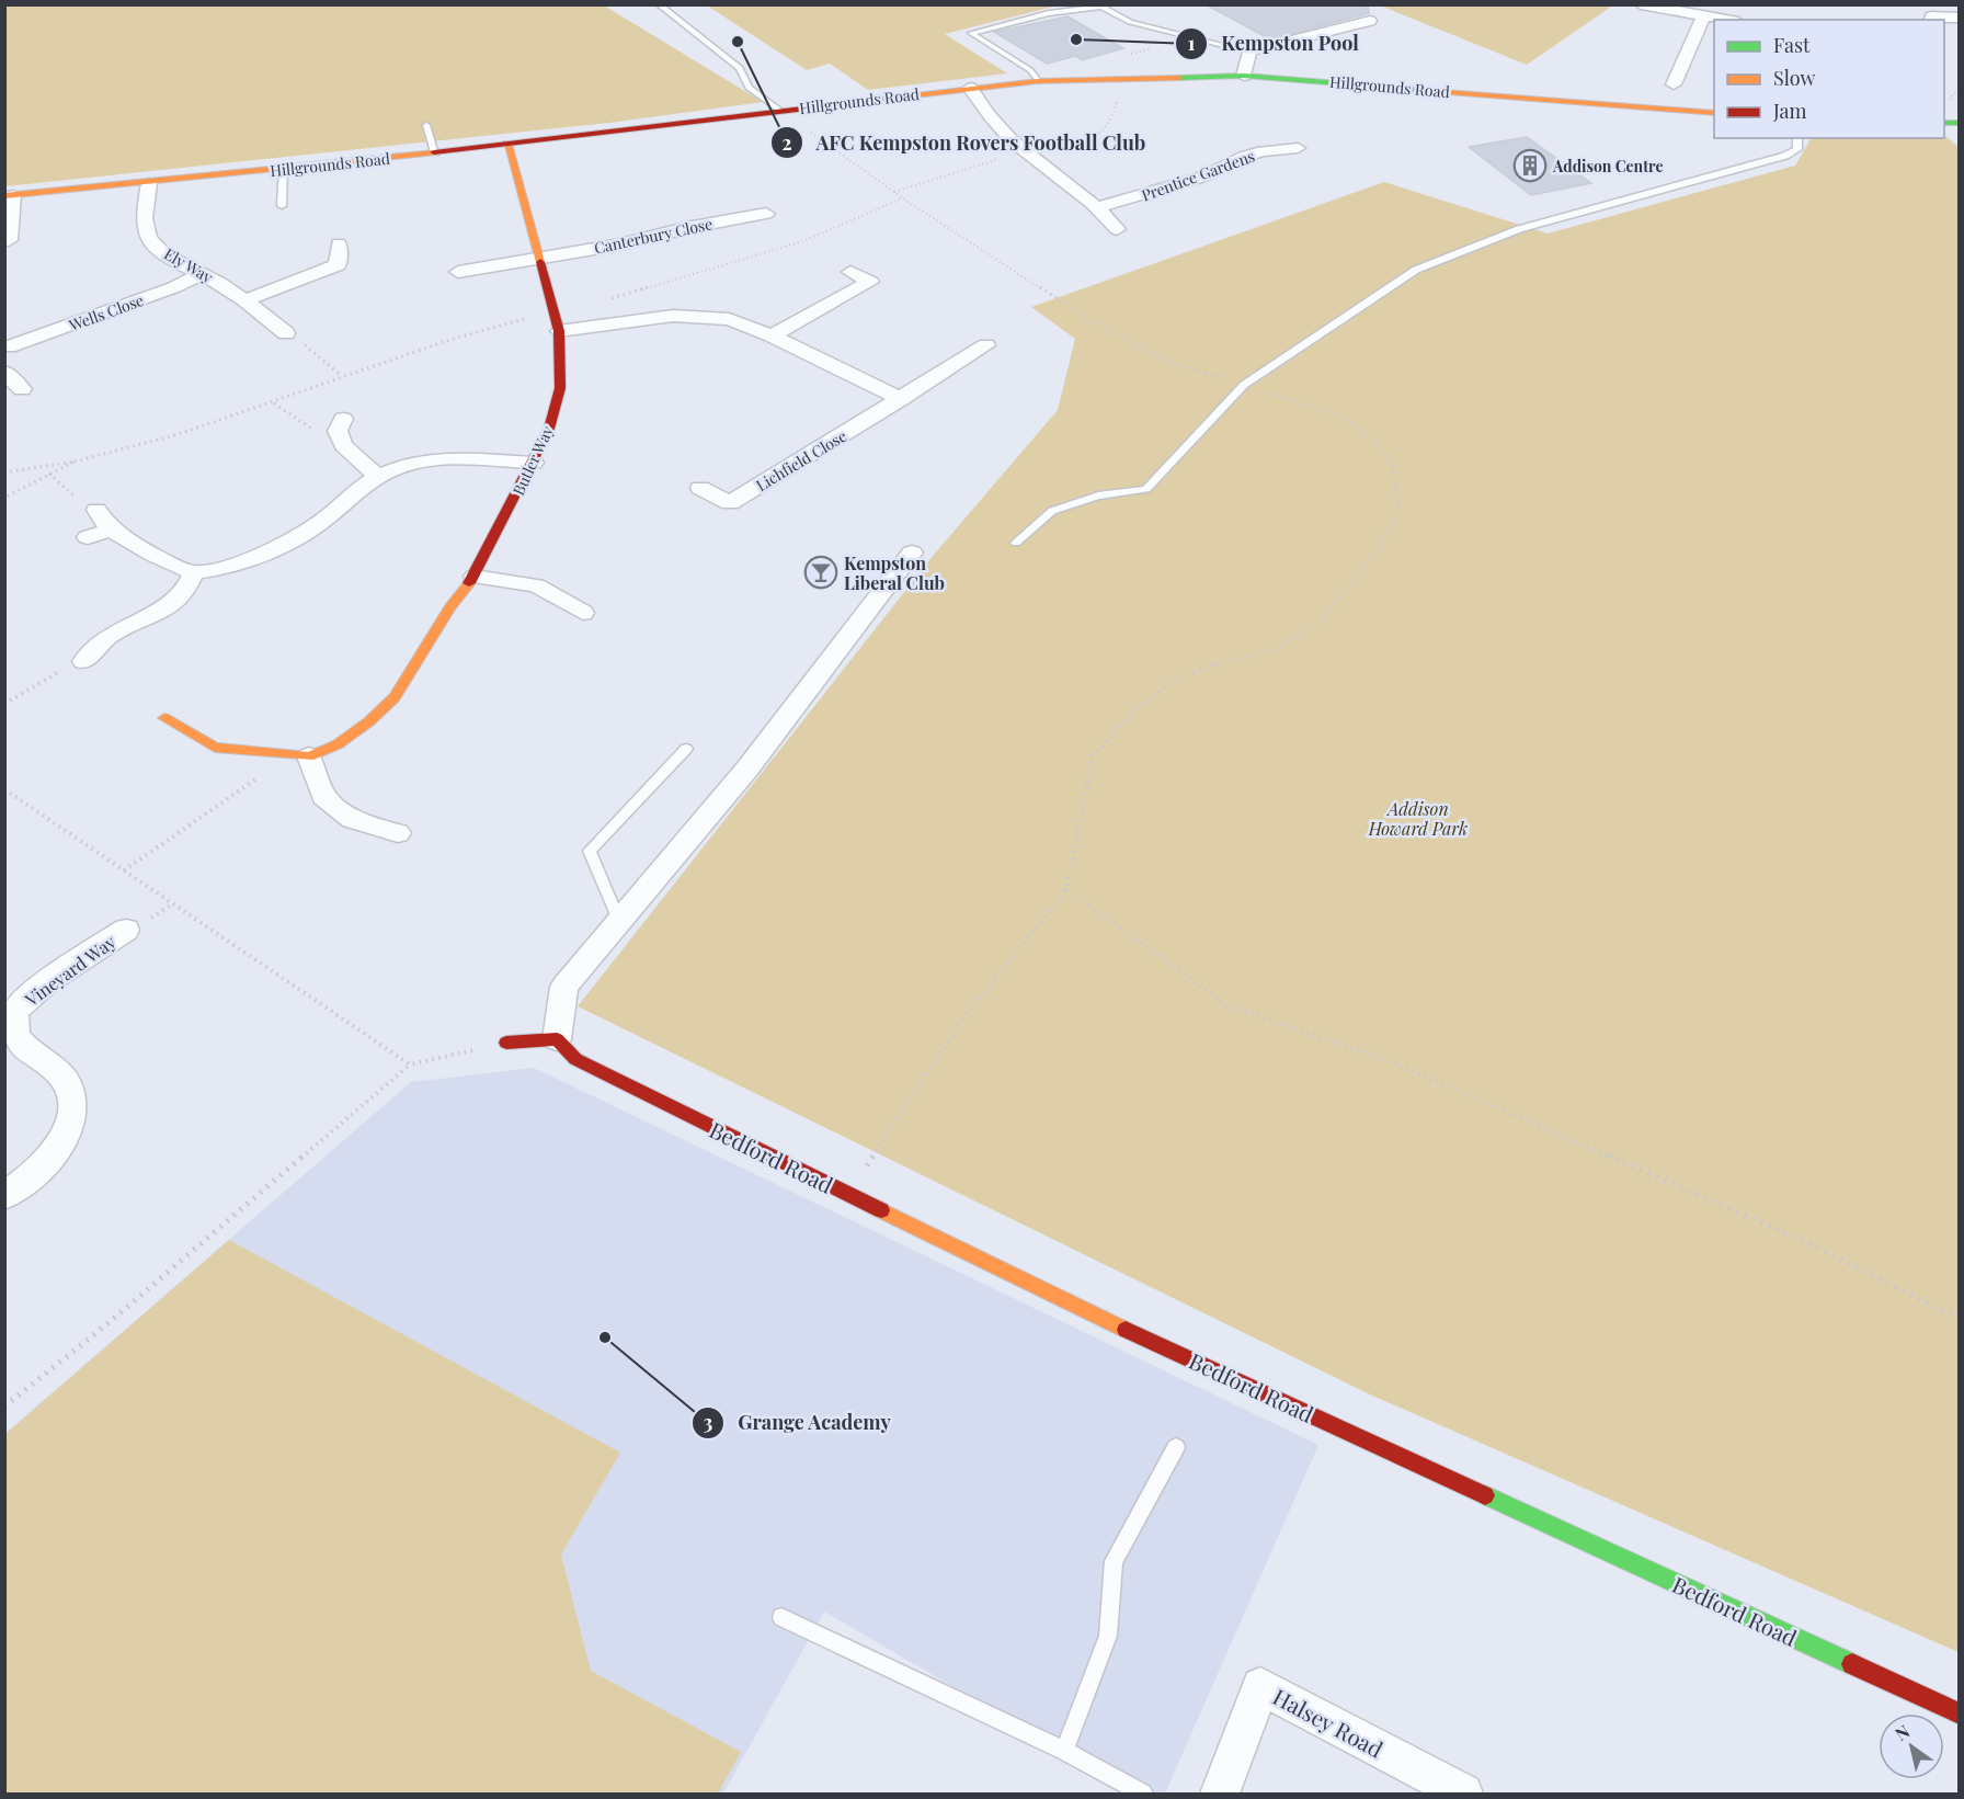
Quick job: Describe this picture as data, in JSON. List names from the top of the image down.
{
  "streets": {
    "street": [
      "Hillgrounds Road",
      "Prentice Gardens",
      "Canterbury Close",
      "Ely Way",
      "Wells Close",
      "Butler Way",
      "Lichfield Close",
      "Vineyard Way",
      "Bedford Road",
      "Halsey Road"
    ]
  },
  "crossings": [
    ["Hillgrounds Road", "Ely Way"],
    ["Hillgrounds Road", "Butler Way"],
    ["Canterbury Close", "Butler Way"],
    ["Ely Way", "Wells Close"]
  ],
  "parks": ["Addison Howard Park"],
  "places": {
    "other": ["Kempston Pool", "AFC Kempston Rovers Football Club", "Grange Academy"],
    "building": ["Addison Centre"],
    "bar": ["Kempston Liberal Club"]
  },
  "legend": ["Fast", "Slow", "Jam"],
  "north": "top left"
}
